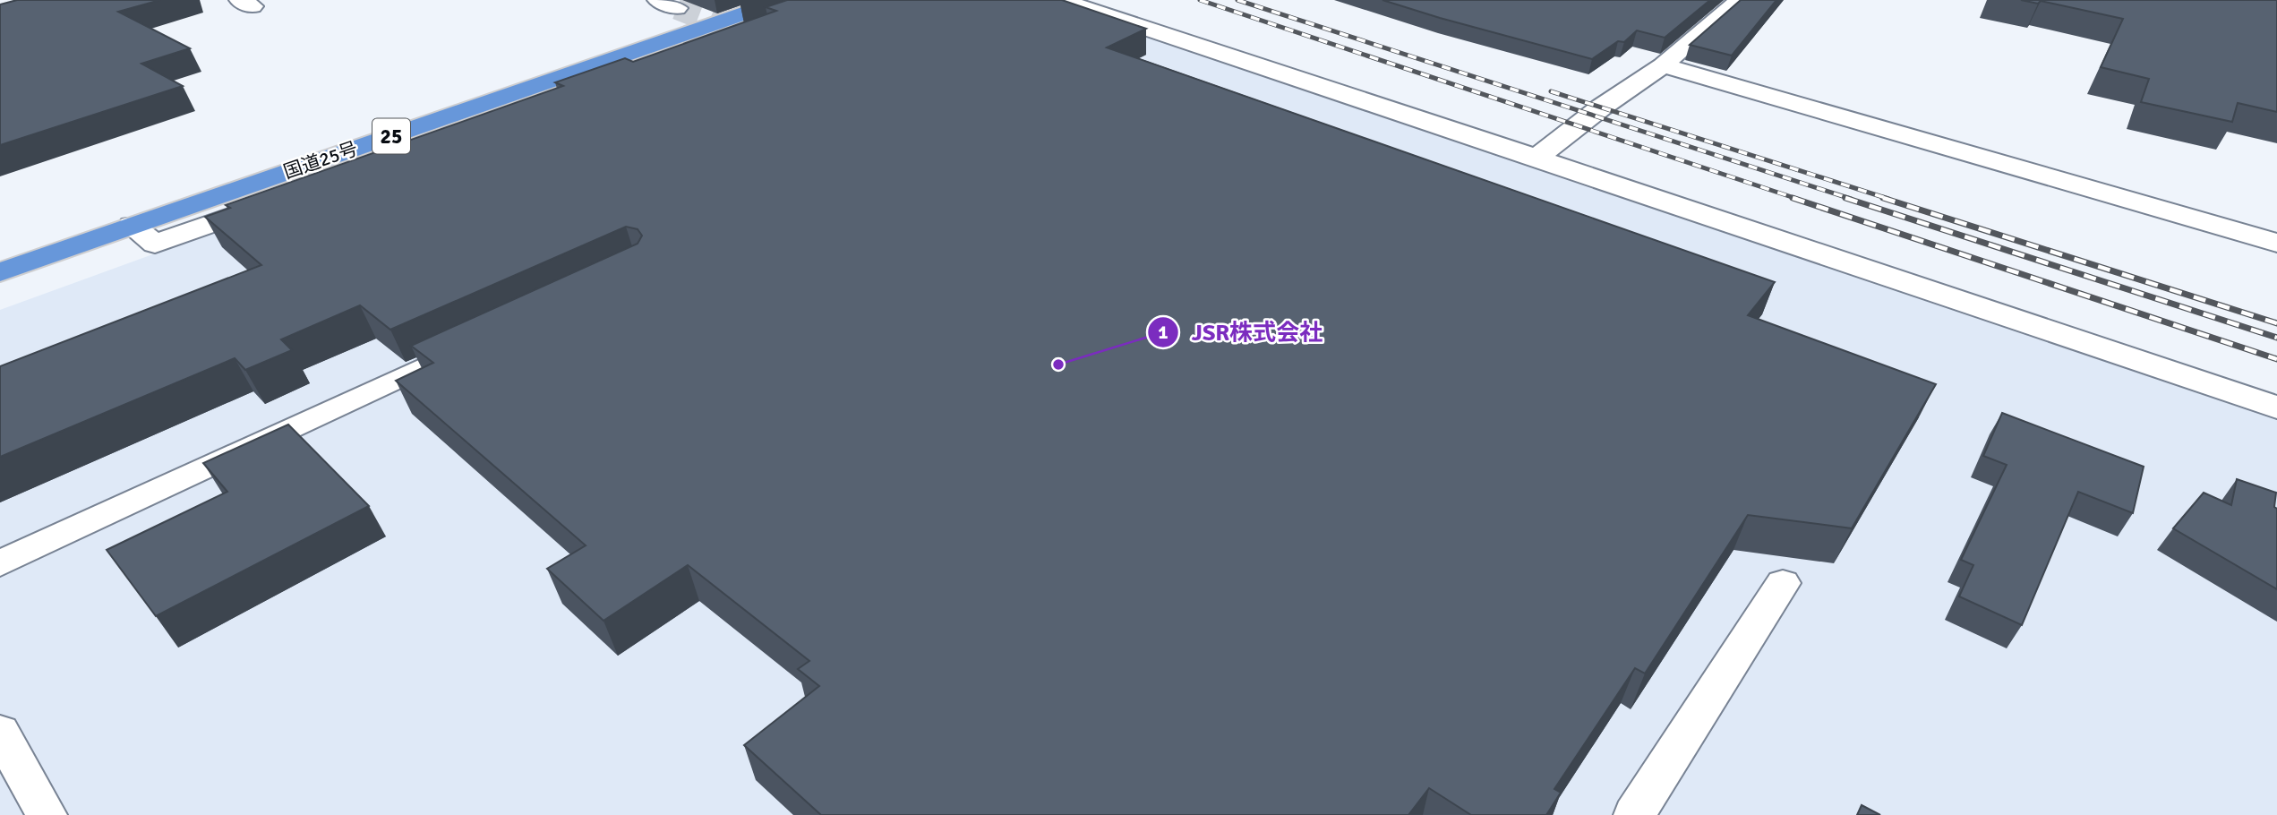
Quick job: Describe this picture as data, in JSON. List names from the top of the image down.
{
  "streets": {
    "highway": ["25", "国道25号"]
  },
  "places": ["JSR株式会社"]
}
